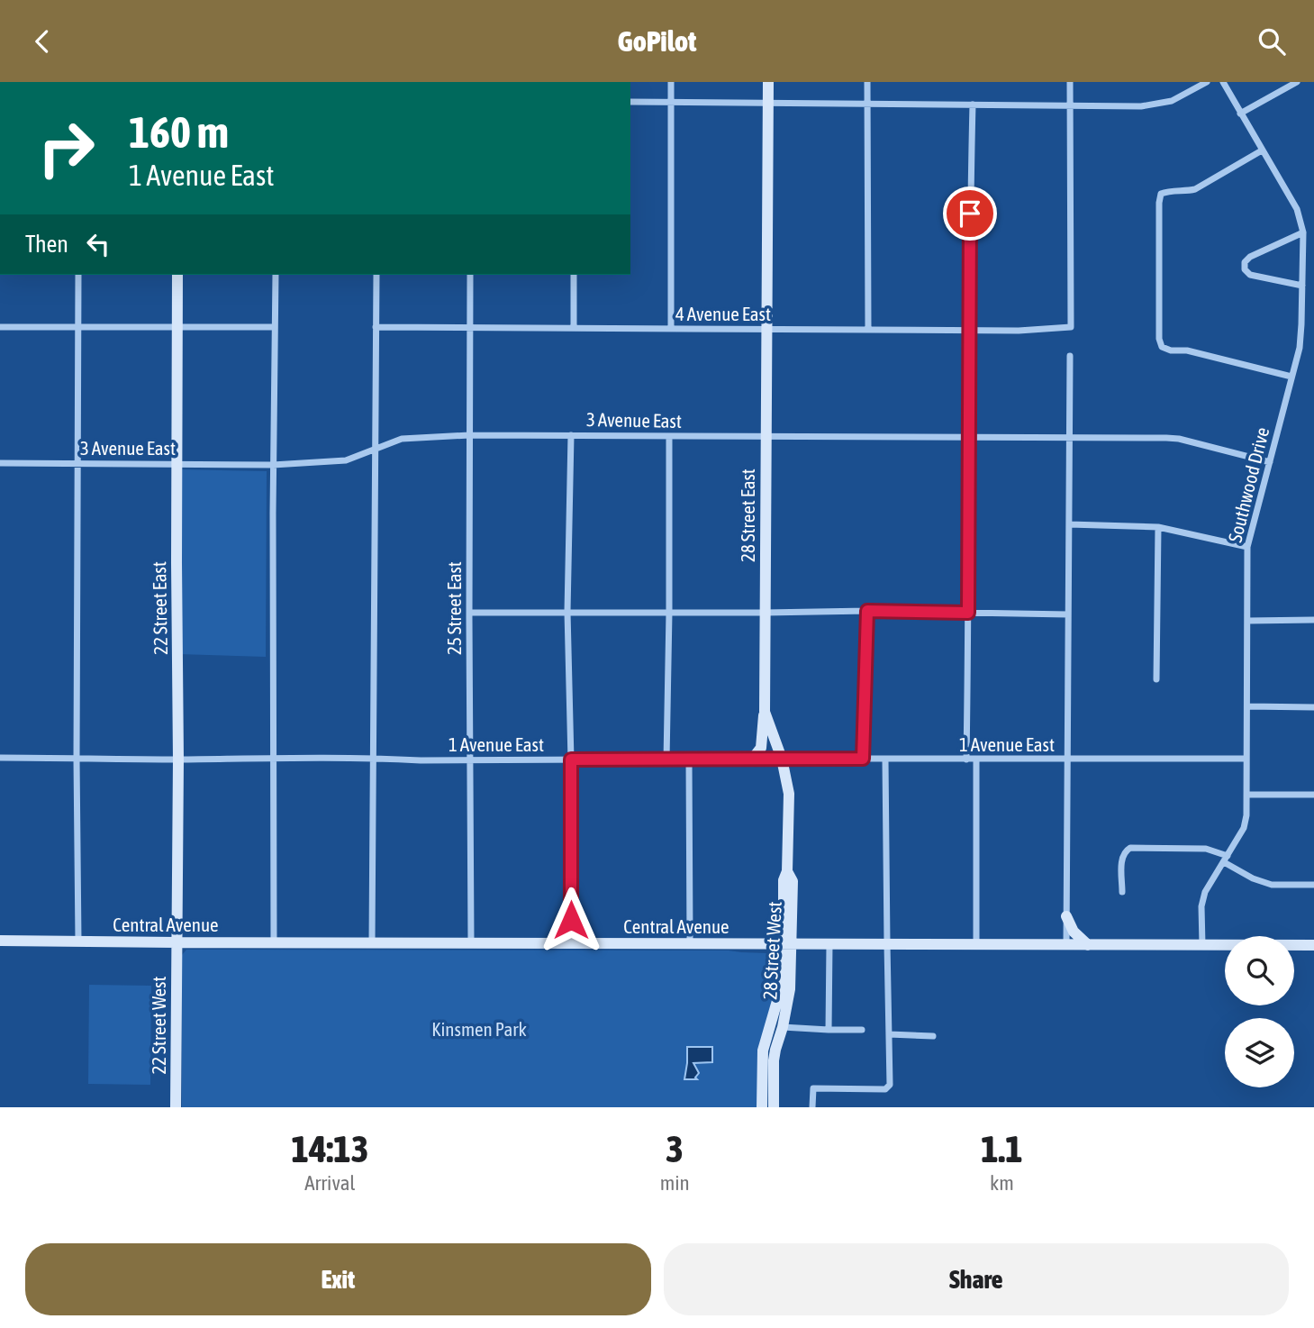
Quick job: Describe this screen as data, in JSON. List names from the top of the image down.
{
  "streets": {
    "street": [
      "4 Avenue East",
      "3 Avenue East",
      "Southwood Drive",
      "28 Street East",
      "22 Street East",
      "25 Street East",
      "1 Avenue East",
      "Central Avenue",
      "28 Street West",
      "22 Street West"
    ]
  },
  "crossings": [
    ["4 Avenue East", "28 Street East"],
    ["4 Avenue East", "25 Street East"],
    ["3 Avenue East", "Southwood Drive"],
    ["3 Avenue East", "28 Street East"],
    ["3 Avenue East", "22 Street East"],
    ["3 Avenue East", "25 Street East"],
    ["Southwood Drive", "1 Avenue East"],
    ["Southwood Drive", "Central Avenue"],
    ["28 Street East", "1 Avenue East"],
    ["28 Street East", "Central Avenue"],
    ["28 Street East", "28 Street West"],
    ["22 Street East", "1 Avenue East"],
    ["22 Street East", "Central Avenue"],
    ["22 Street East", "22 Street West"],
    ["25 Street East", "1 Avenue East"],
    ["25 Street East", "Central Avenue"],
    ["Central Avenue", "28 Street West"],
    ["Central Avenue", "22 Street West"]
  ],
  "parks": ["Kinsmen Park"],
  "page": {
    "header": "GoPilot",
    "turn": ["160 m", "1 Avenue East"],
    "then": "Then",
    "eta": [
      "14:13",
      "Arrival",
      "3",
      "min",
      "1.1",
      "km"
    ],
    "buttons": ["Exit", "Share"]
  }
}
